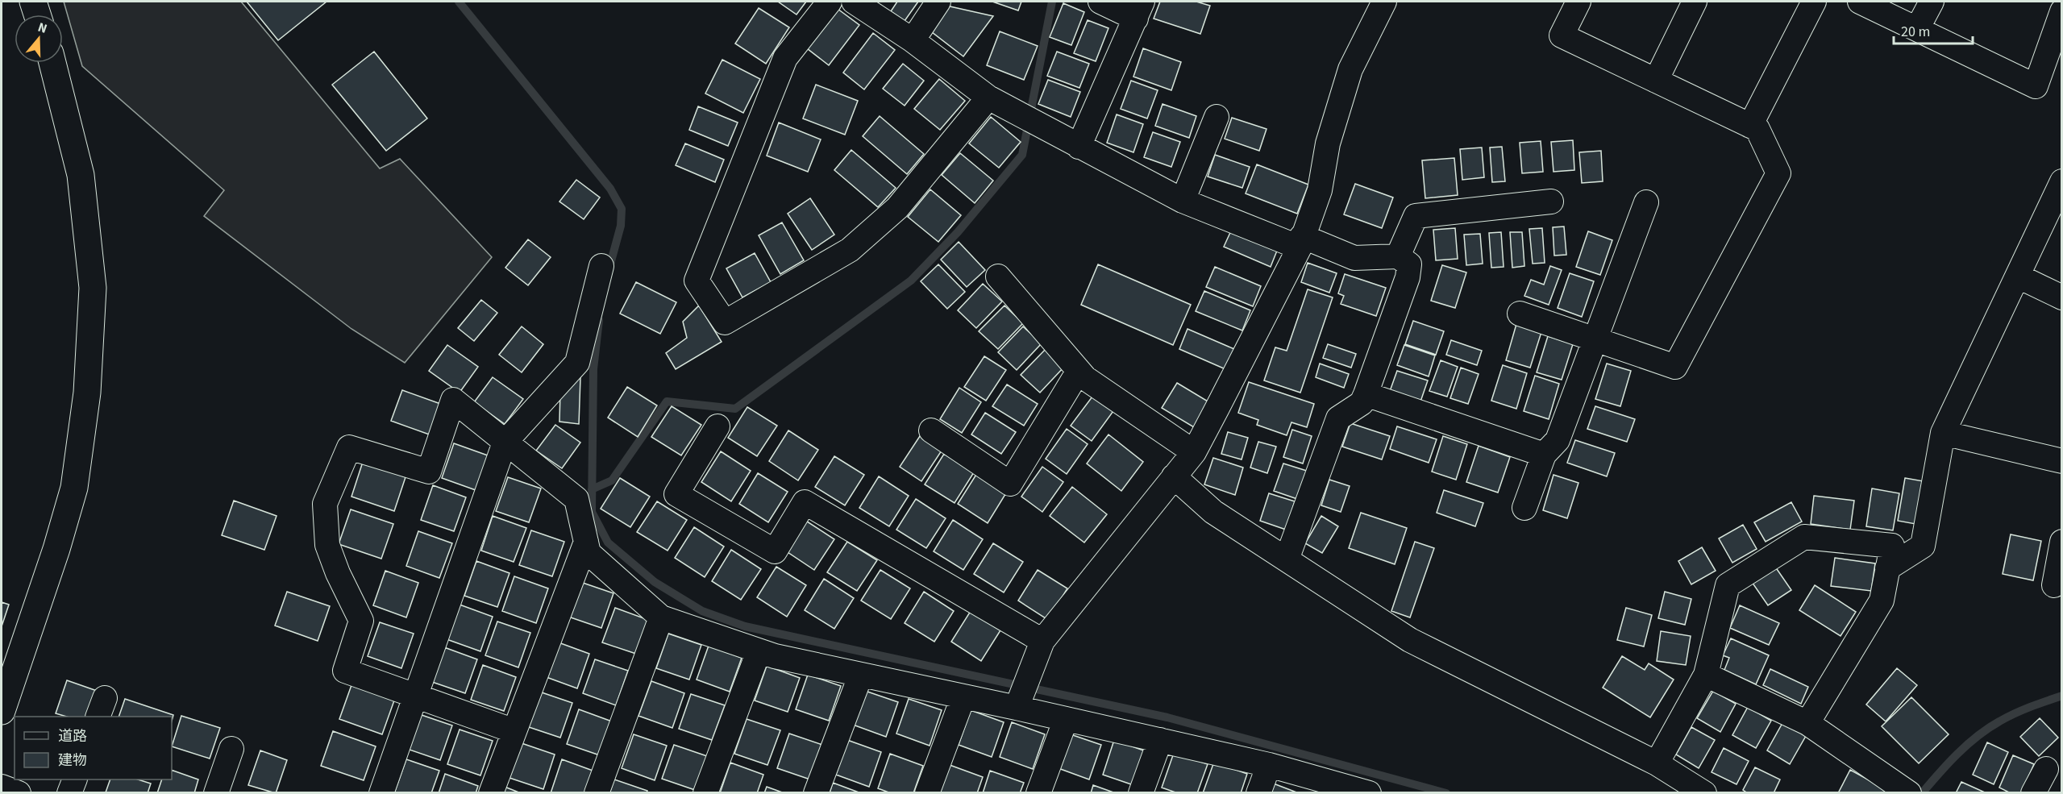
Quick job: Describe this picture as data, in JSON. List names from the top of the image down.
{
  "legend": ["道路", "建物"],
  "scale_bar": "20 m",
  "north": "top"
}
